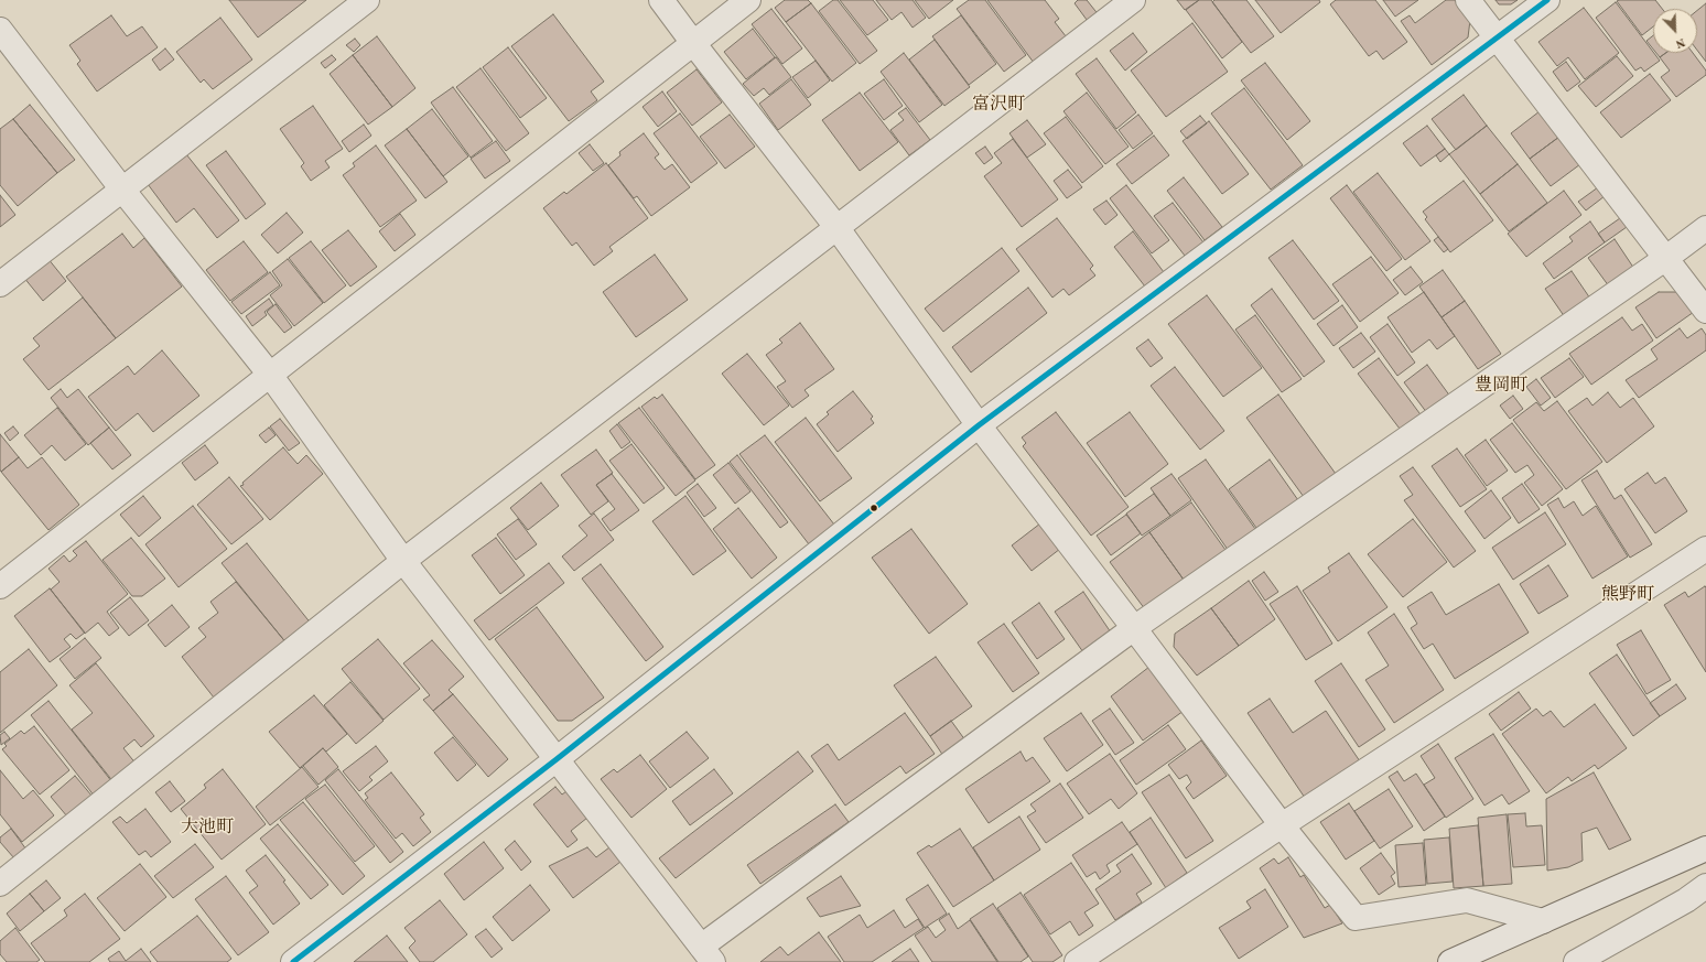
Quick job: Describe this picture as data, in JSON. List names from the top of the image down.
{
  "districts": [
    "富沢町",
    "豊岡町",
    "熊野町",
    "大池町"
  ],
  "north": "bottom right"
}
